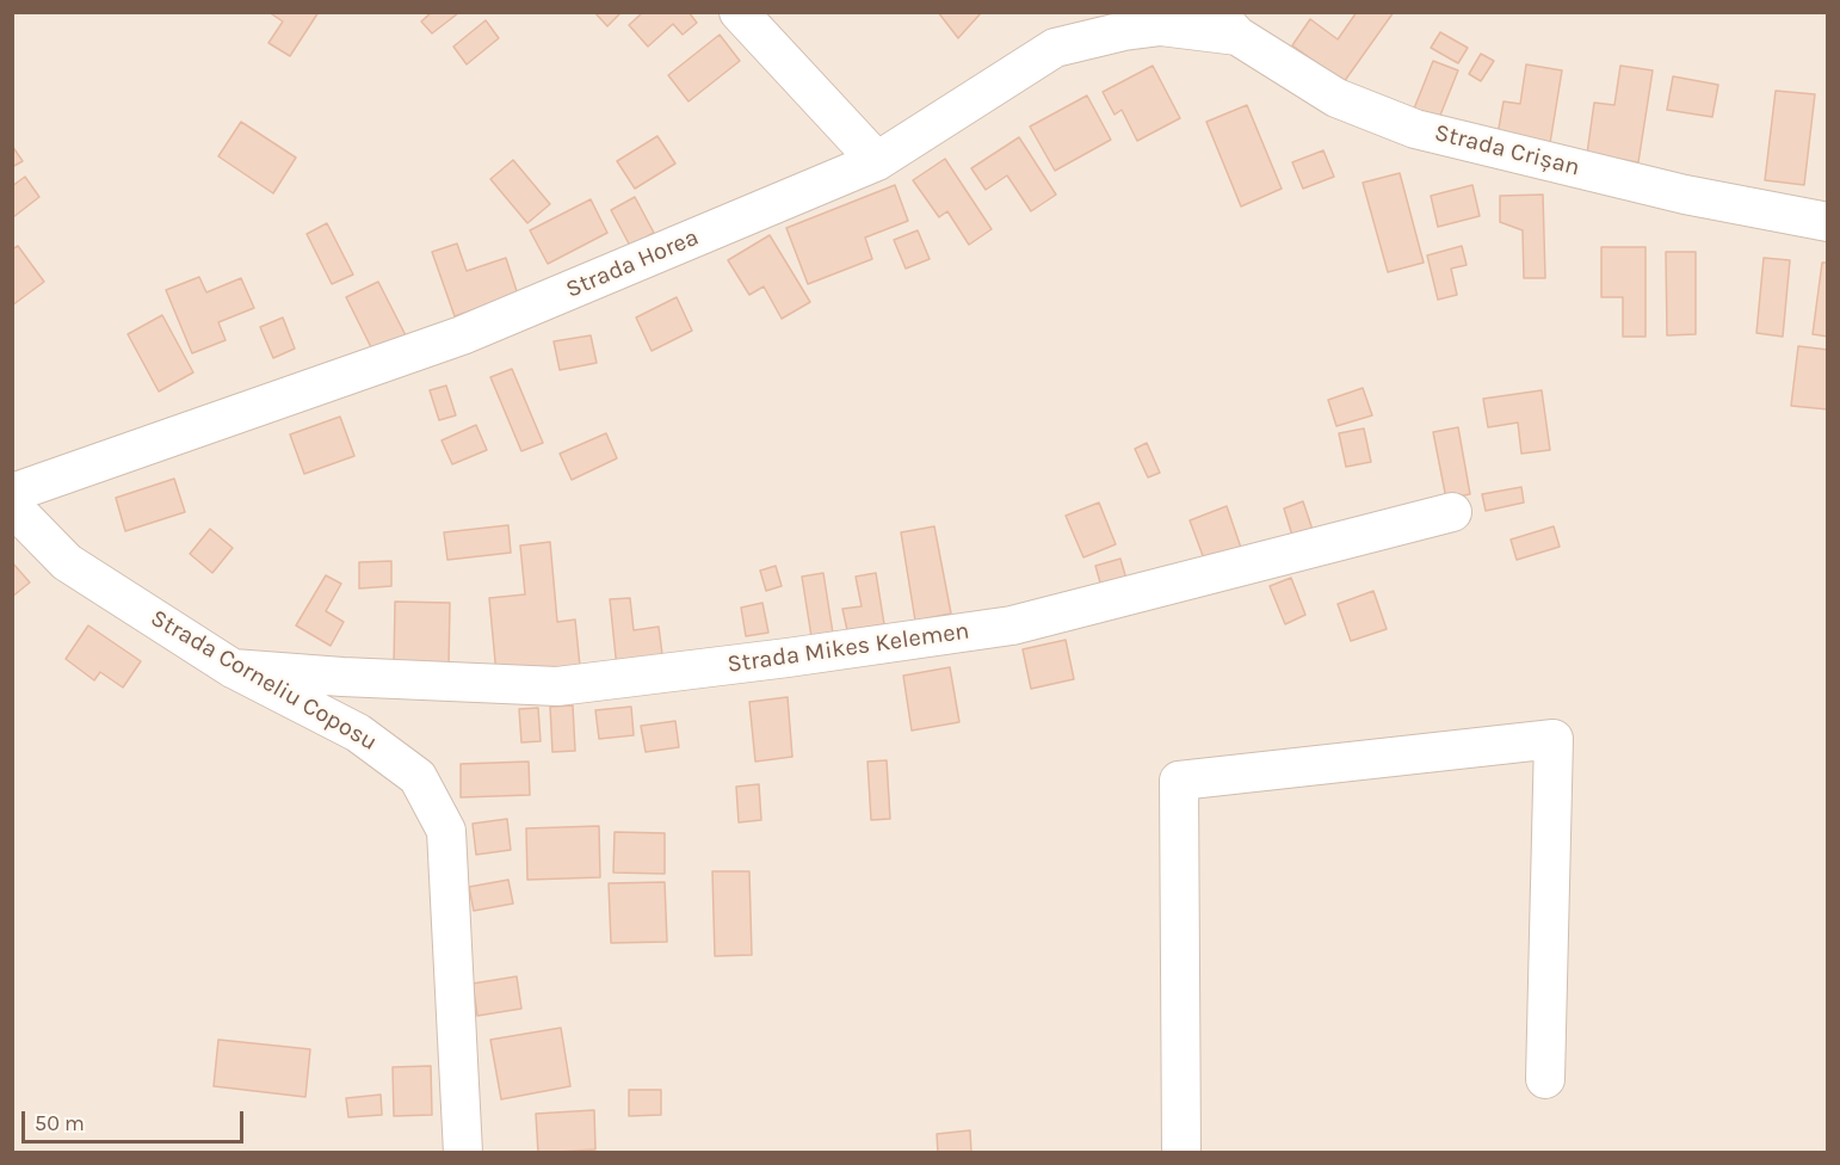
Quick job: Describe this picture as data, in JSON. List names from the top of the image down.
{
  "streets": {
    "street": [
      "Strada Crișan",
      "Strada Horea",
      "Strada Mikes Kelemen",
      "Strada Corneliu Coposu"
    ]
  },
  "crossings": [
    ["Strada Crișan", "Strada Horea"],
    ["Strada Mikes Kelemen", "Strada Corneliu Coposu"]
  ],
  "scale_bar": "50 m"
}
